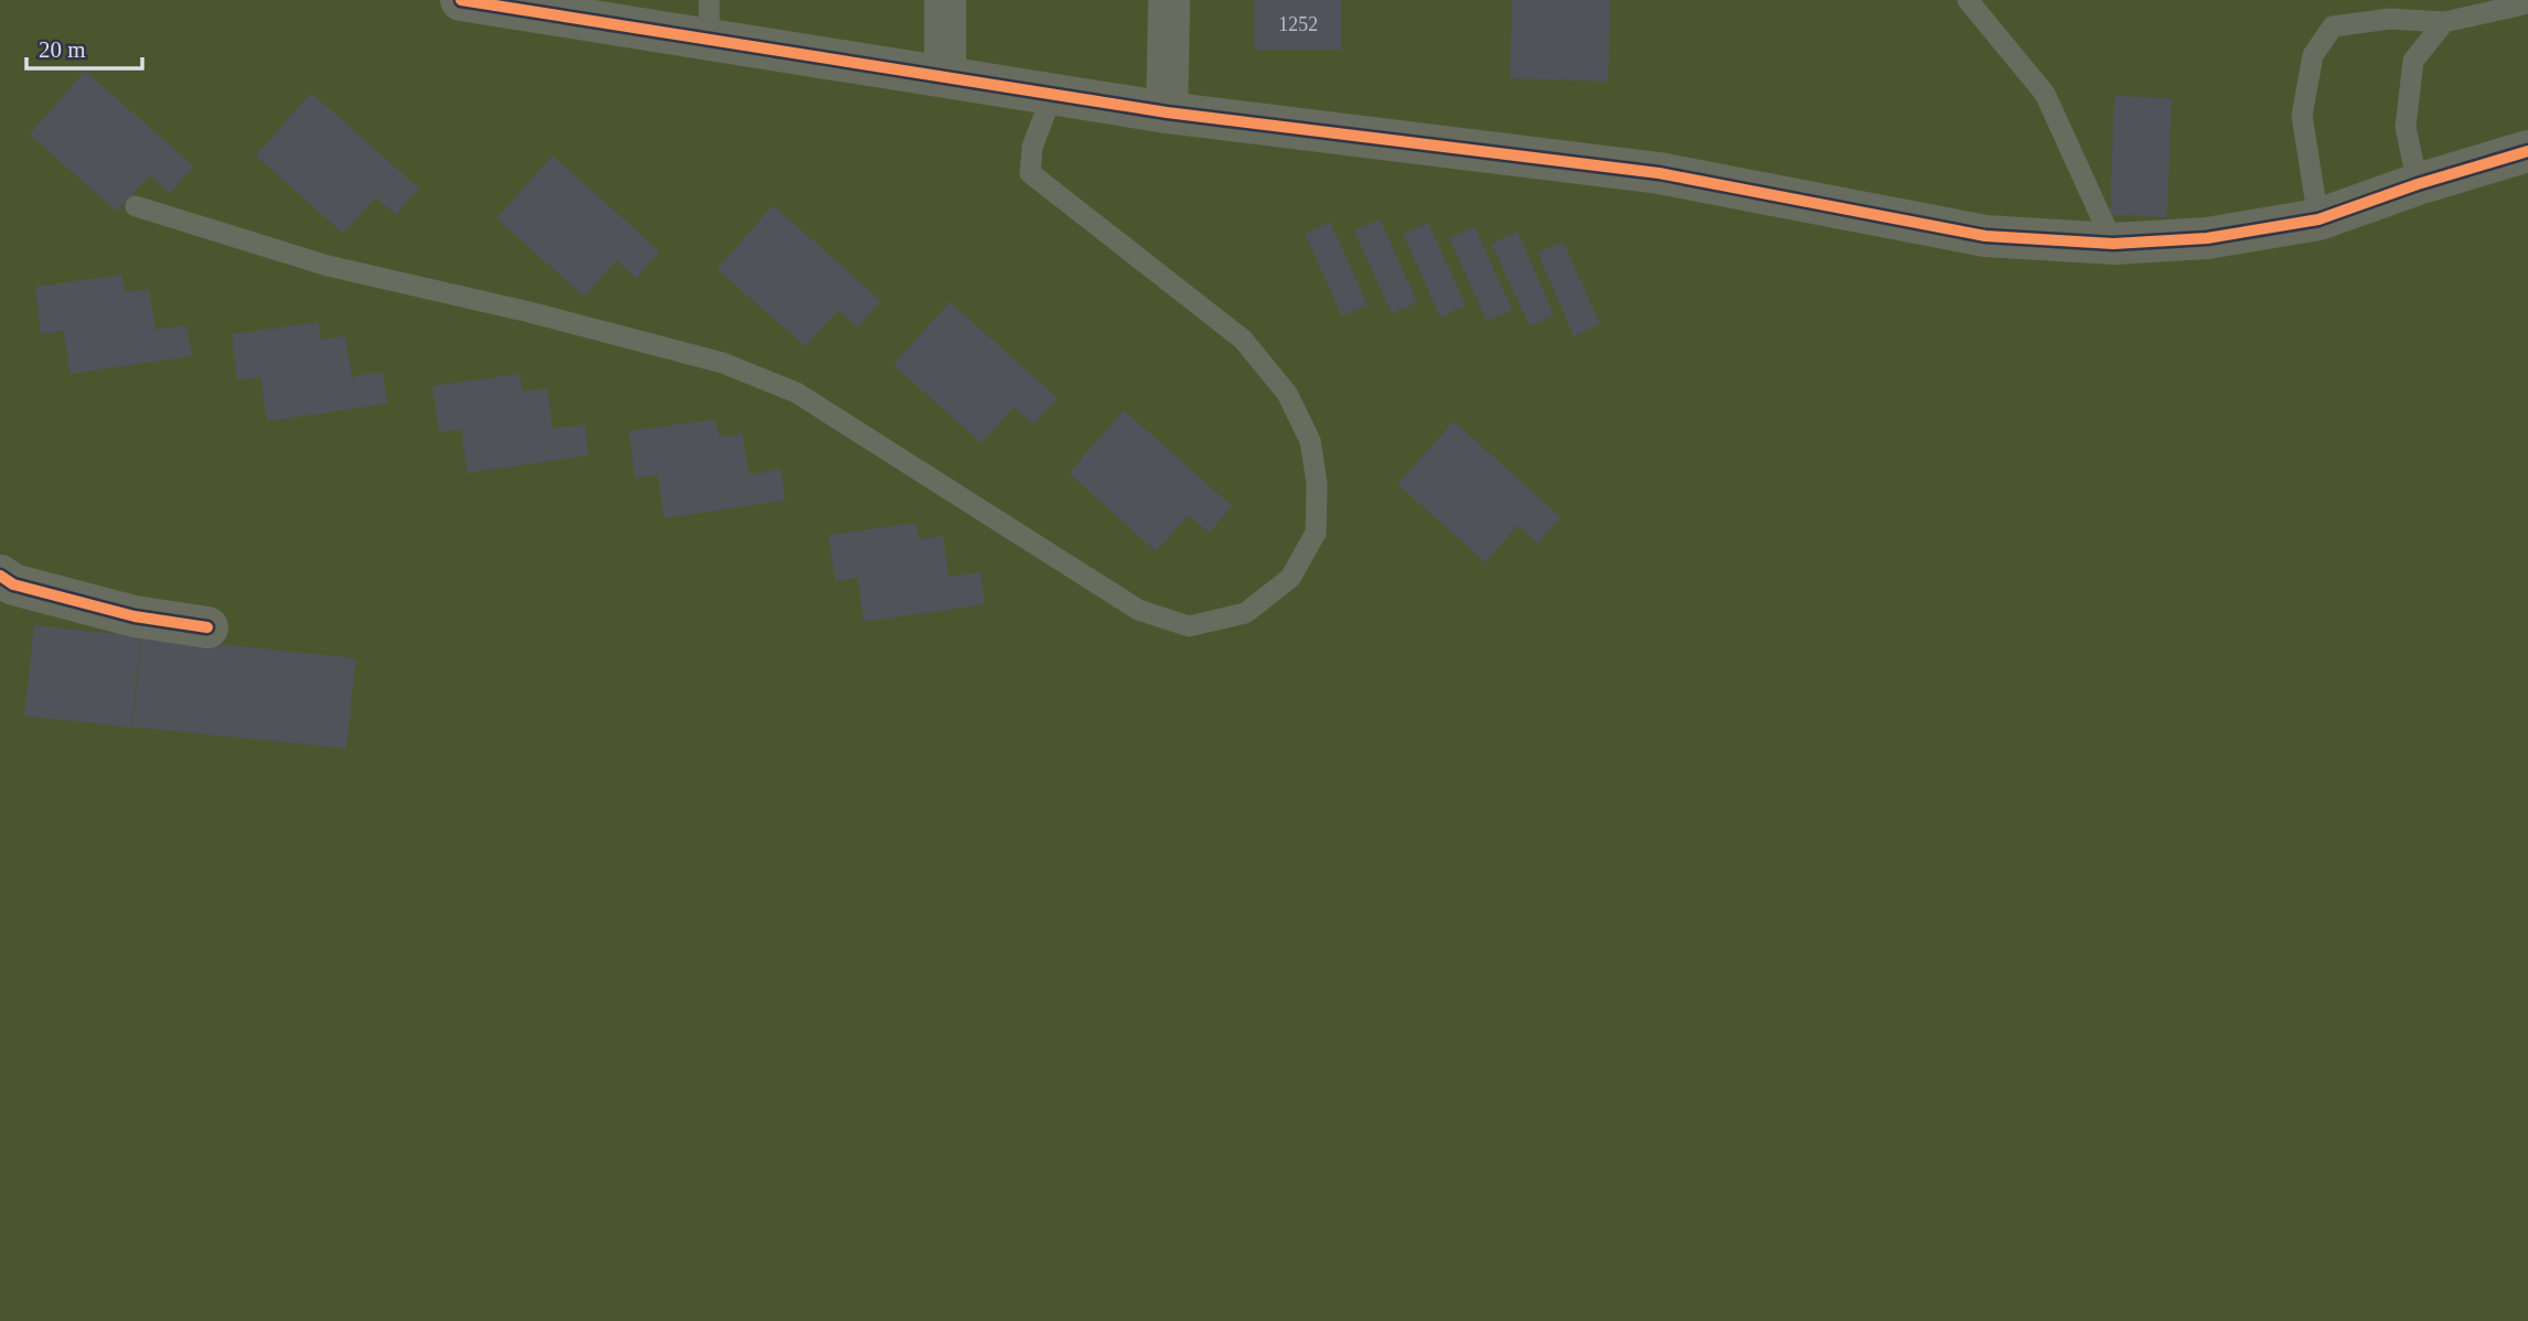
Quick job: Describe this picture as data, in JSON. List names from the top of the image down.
{
  "house_numbers": ["1252"],
  "scale_bar": "20 m"
}
